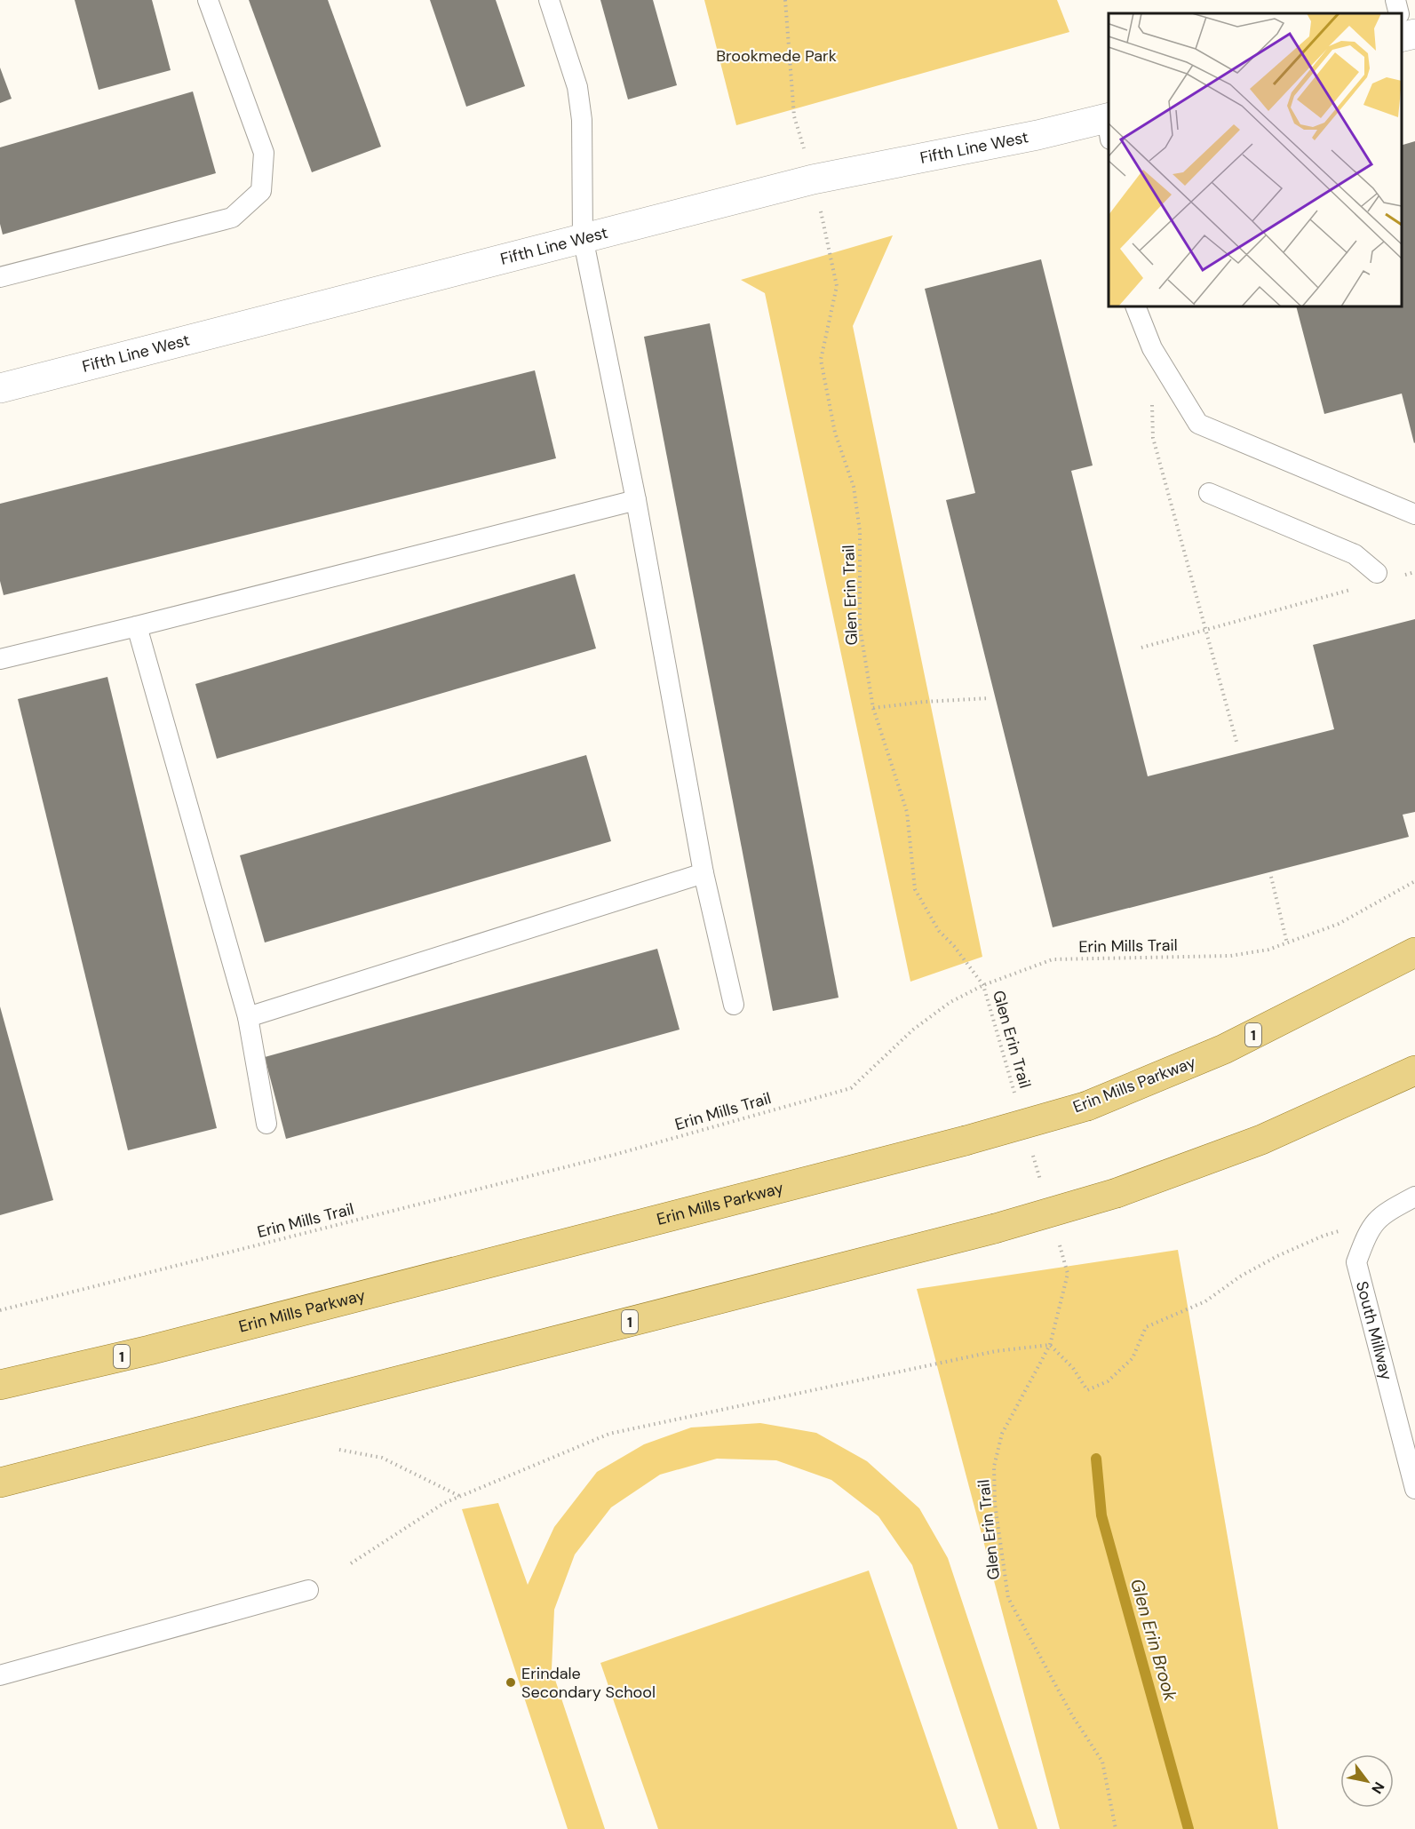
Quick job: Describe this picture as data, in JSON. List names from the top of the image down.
{
  "streets": {
    "main road": ["1", "Erin Mills Parkway"],
    "street": ["Fifth Line West"],
    "lane": ["South Millway"],
    "path": ["Glen Erin Trail", "Erin Mills Trail"]
  },
  "crossings": [
    ["Glen Erin Trail", "Erin Mills Trail"]
  ],
  "water": ["Glen Erin Brook"],
  "parks": ["Brookmede Park"],
  "places": ["Erindale Secondary School"],
  "north": "bottom right"
}
